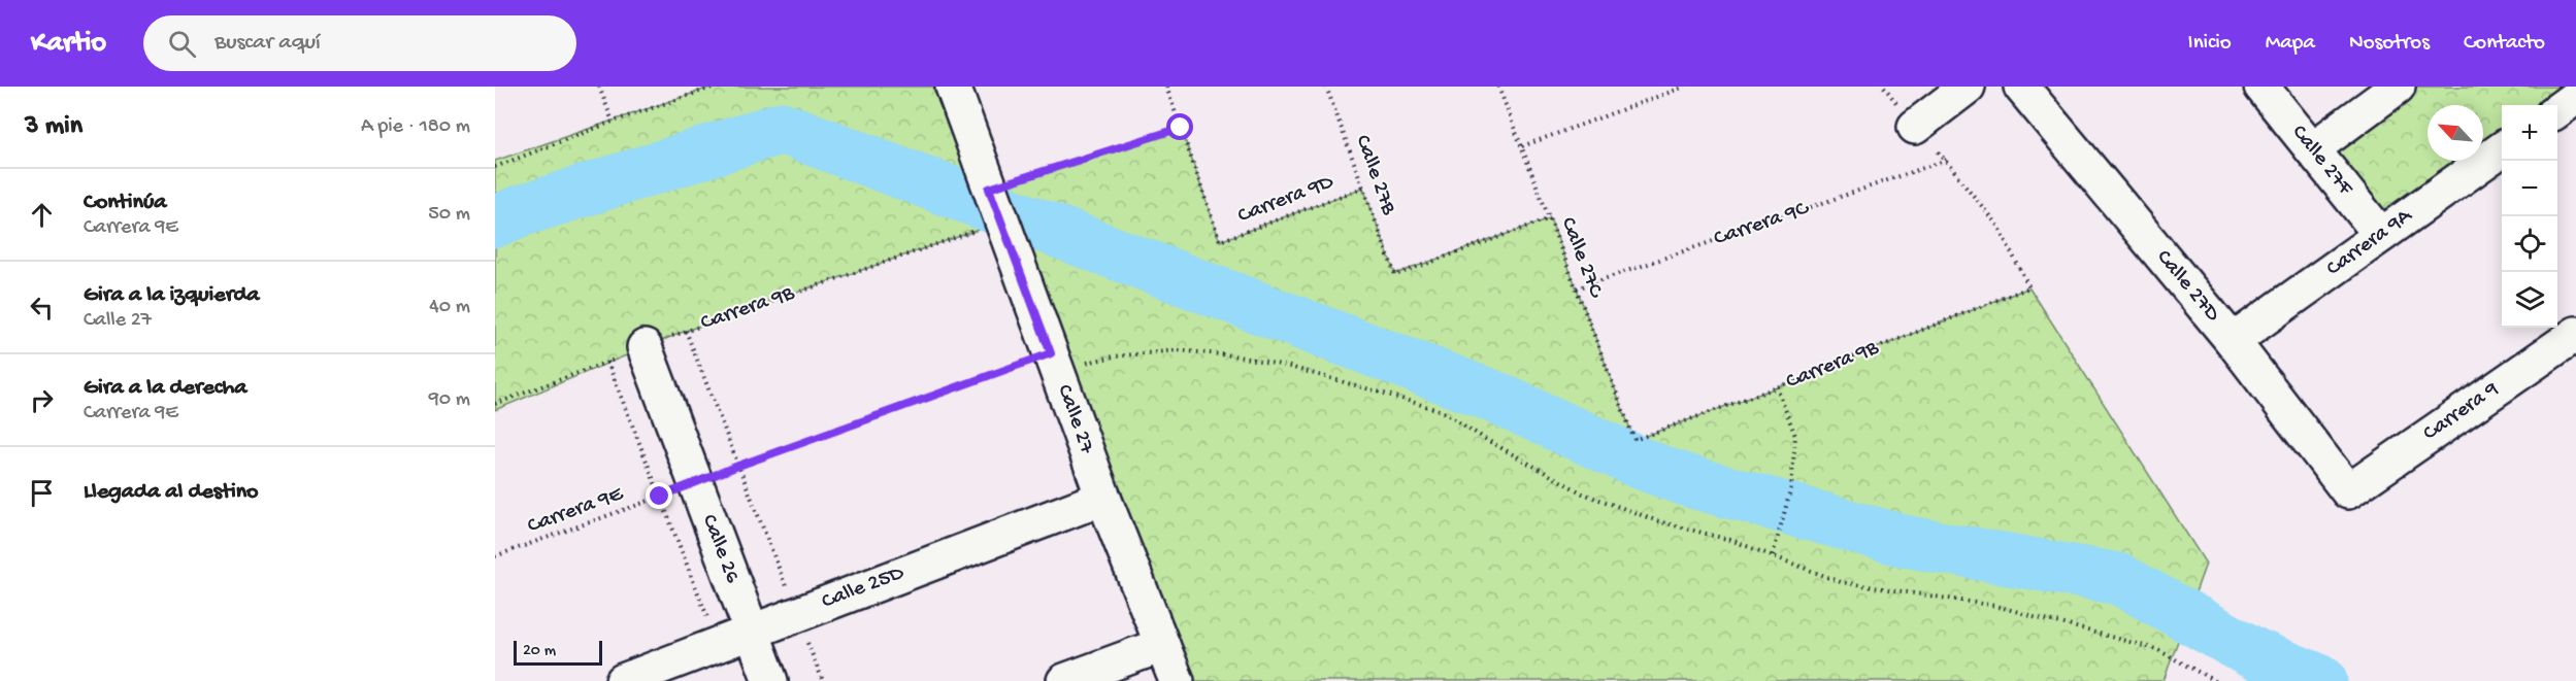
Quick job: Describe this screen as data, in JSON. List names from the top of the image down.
{
  "streets": {
    "street": [
      "Calle 27F",
      "Carrera 9A",
      "Calle 27D",
      "Carrera 9",
      "Calle 27",
      "Calle 26",
      "Calle 25D"
    ],
    "path": [
      "Calle 27B",
      "Carrera 9D",
      "Carrera 9C",
      "Calle 27C",
      "Carrera 9B",
      "Carrera 9E"
    ]
  },
  "crossings": [
    ["Calle 27F", "Carrera 9A"],
    ["Calle 27B", "Carrera 9D"],
    ["Calle 27B", "Calle 27C"],
    ["Carrera 9C", "Calle 27C"],
    ["Carrera 9C", "Carrera 9B"],
    ["Carrera 9A", "Calle 27D"],
    ["Calle 27C", "Carrera 9B"],
    ["Calle 27D", "Carrera 9"],
    ["Carrera 9B", "Calle 27"],
    ["Carrera 9B", "Calle 26"],
    ["Calle 27", "Carrera 9E"],
    ["Calle 27", "Calle 25D"],
    ["Carrera 9E", "Calle 26"],
    ["Calle 26", "Calle 25D"]
  ],
  "scale_bar": "20 m",
  "north": "top left",
  "page": {
    "header": "Kartio",
    "search": "Buscar aquí",
    "nav": [
      "Inicio",
      "Mapa",
      "Nosotros",
      "Contacto"
    ],
    "heading": ["3 min", "A pie · 180 m"],
    "map_buttons": ["+", "−"],
    "list": [
      ["Continúa", "Carrera 9E", "50 m"],
      ["Gira a la izquierda", "Calle 27", "40 m"],
      ["Gira a la derecha", "Carrera 9E", "90 m"],
      "Llegada al destino"
    ],
    "scale": "20 m"
  }
}
